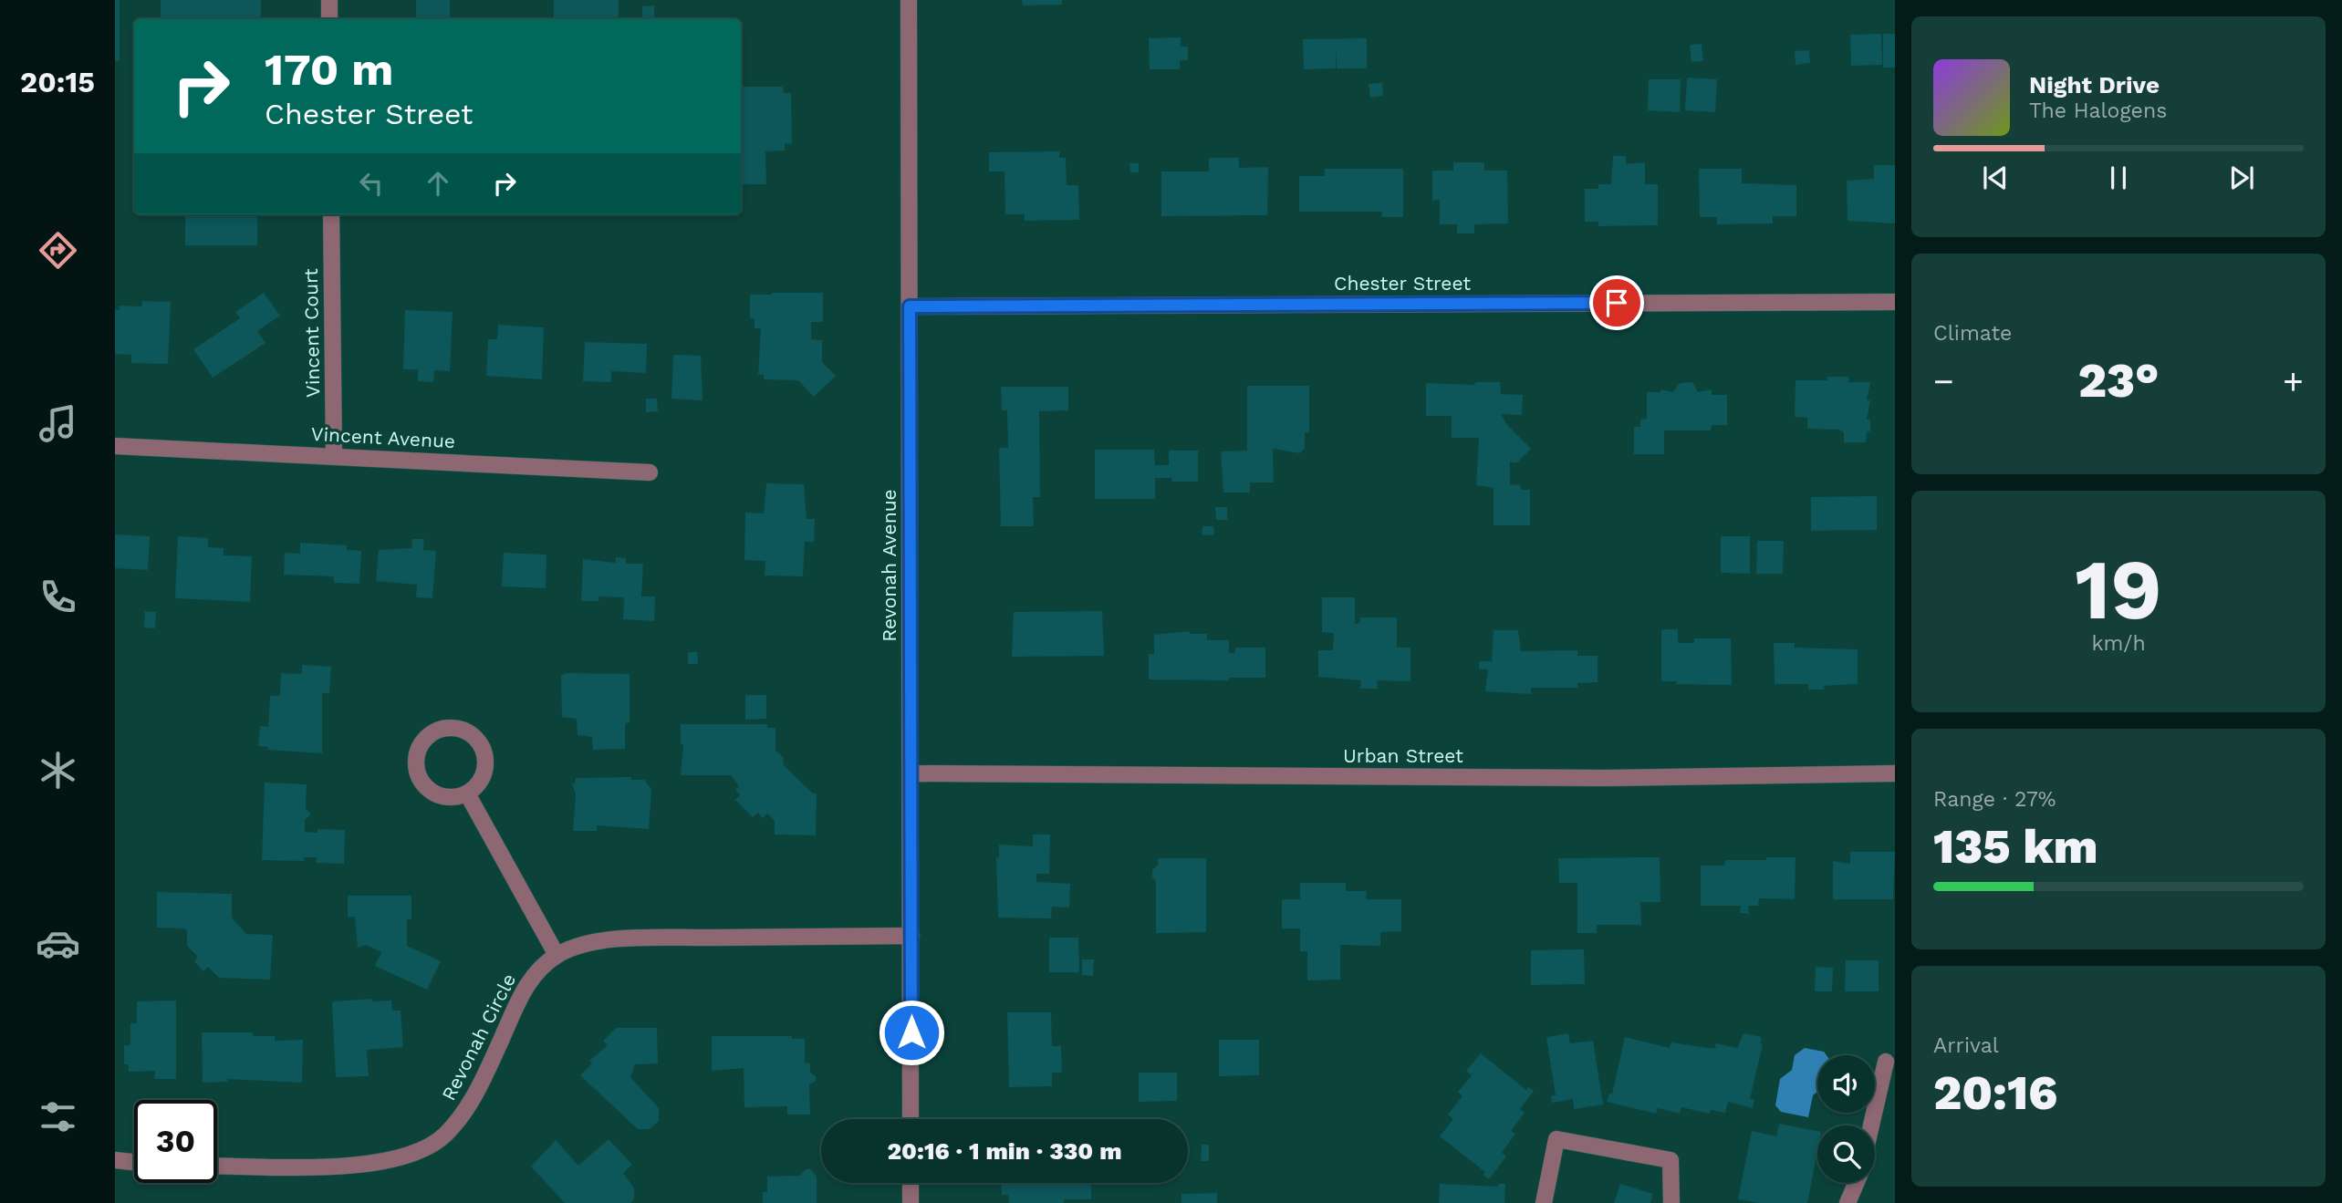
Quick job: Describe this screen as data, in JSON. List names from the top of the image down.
{
  "streets": {
    "street": [
      "Chester Street",
      "Vincent Court",
      "Vincent Avenue",
      "Revonah Avenue",
      "Urban Street",
      "Revonah Circle"
    ]
  },
  "crossings": [
    ["Chester Street", "Revonah Avenue"],
    ["Vincent Court", "Vincent Avenue"],
    ["Revonah Avenue", "Urban Street"],
    ["Revonah Avenue", "Revonah Circle"]
  ],
  "page": {
    "tabs": "20:15",
    "turn": ["170 m", "Chester Street"],
    "song": ["Night Drive", "The Halogens"],
    "tile": [
      "Climate",
      ["19", "km/h"],
      ["Range · 27%", "135 km"],
      ["Arrival", "20:16"]
    ],
    "heat": ["−", "23°", "+"],
    "limit": "30",
    "trip": "20:16 · 1 min · 330 m"
  }
}
